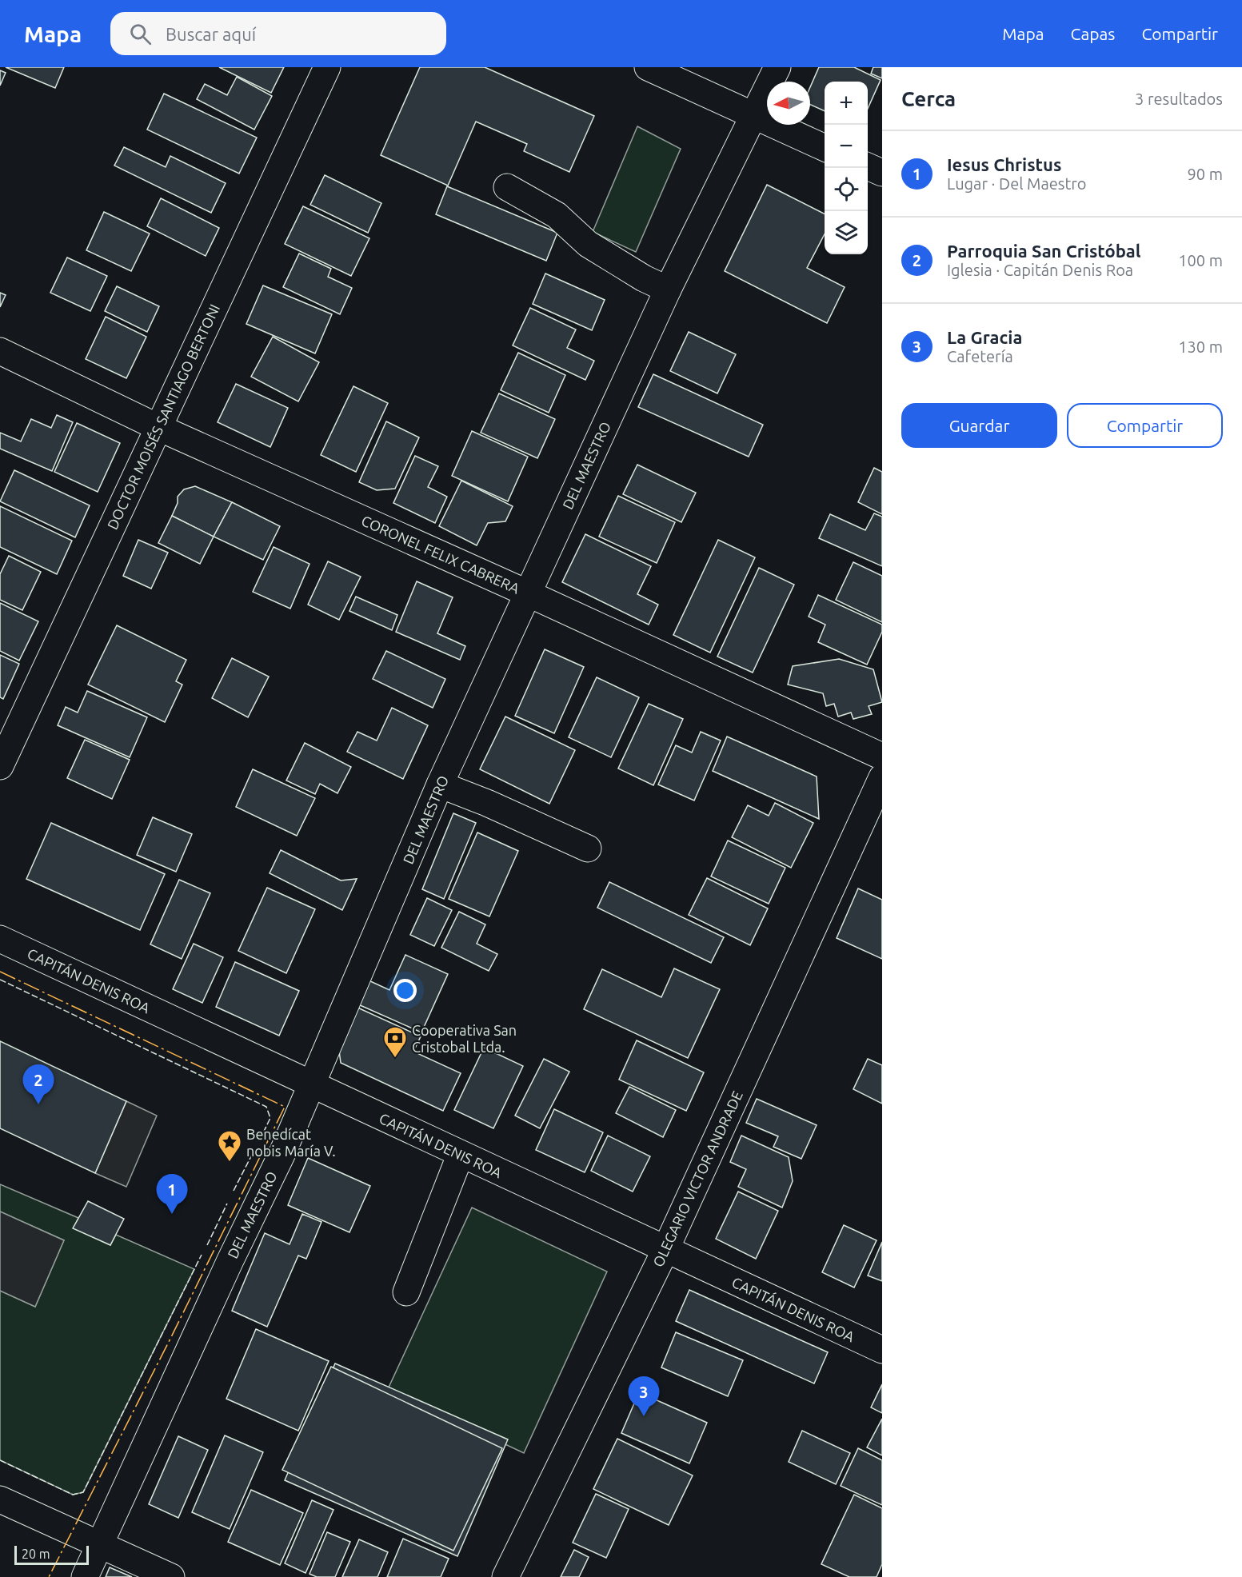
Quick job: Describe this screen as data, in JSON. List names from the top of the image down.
{
  "streets": {
    "street": [
      "DOCTOR MOISÉS SANTIAGO BERTONI",
      "DEL MAESTRO",
      "CORONEL FELIX CABRERA",
      "CAPITÁN DENIS ROA",
      "OLEGARIO VICTOR ANDRADE"
    ]
  },
  "crossings": [
    ["DOCTOR MOISÉS SANTIAGO BERTONI", "CORONEL FELIX CABRERA"],
    ["DEL MAESTRO", "CORONEL FELIX CABRERA"],
    ["DEL MAESTRO", "CAPITÁN DENIS ROA"],
    ["CAPITÁN DENIS ROA", "OLEGARIO VICTOR ANDRADE"]
  ],
  "places": {
    "bank": ["Cooperativa San Cristobal Ltda."],
    "place": ["Benedícat nobis María V."]
  },
  "scale_bar": "20 m",
  "north": "left",
  "page": {
    "header": "Mapa",
    "search": "Buscar aquí",
    "nav": ["Mapa", "Capas", "Compartir"],
    "heading": ["Cerca", "3 resultados"],
    "map_buttons": ["+", "−"],
    "list": [
      {
        "mark": "1",
        "name": "Iesus Christus",
        "note": "Lugar · Del Maestro",
        "value": "90 m"
      },
      {
        "mark": "2",
        "name": "Parroquia San Cristóbal",
        "note": "Iglesia · Capitán Denis Roa",
        "value": "100 m"
      },
      {
        "mark": "3",
        "name": "La Gracia",
        "note": "Cafetería",
        "value": "130 m"
      }
    ],
    "buttons": ["Guardar", "Compartir"],
    "pins": ["2", "1", "3"],
    "scale": "20 m"
  }
}
